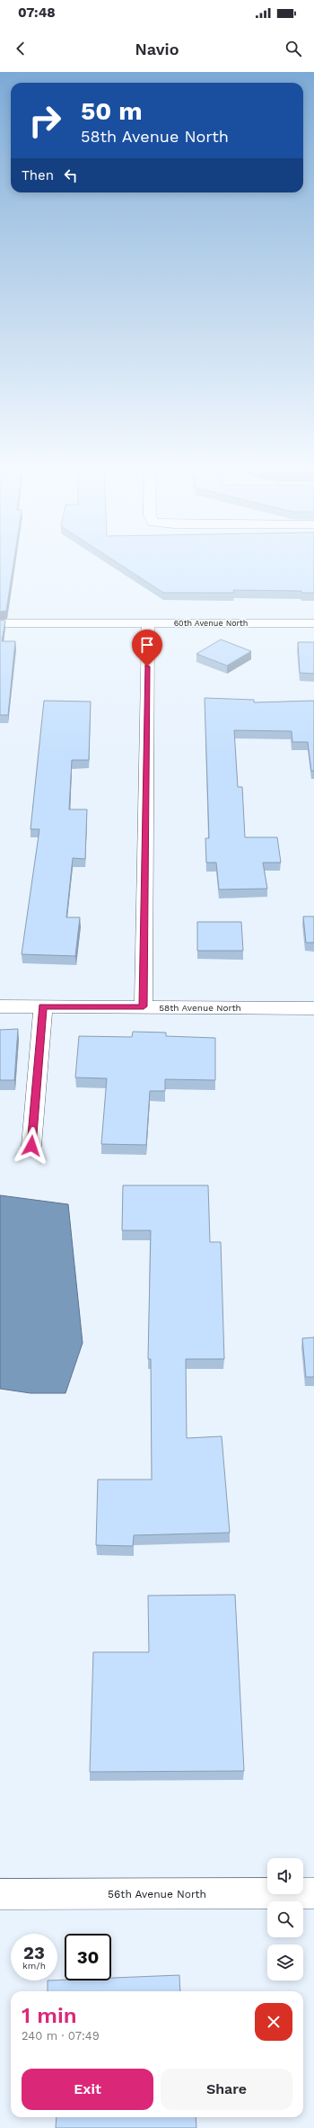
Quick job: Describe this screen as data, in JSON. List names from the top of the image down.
{
  "streets": {
    "street": ["60th Avenue North", "58th Avenue North", "56th Avenue North"]
  },
  "page": {
    "status": "07:48",
    "header": "Navio",
    "turn": ["50 m", "58th Avenue North"],
    "then": "Then",
    "speed": "23 km/h",
    "limit": "30",
    "heading": ["1 min", "240 m · 07:49"],
    "buttons": ["Exit", "Share"]
  }
}
